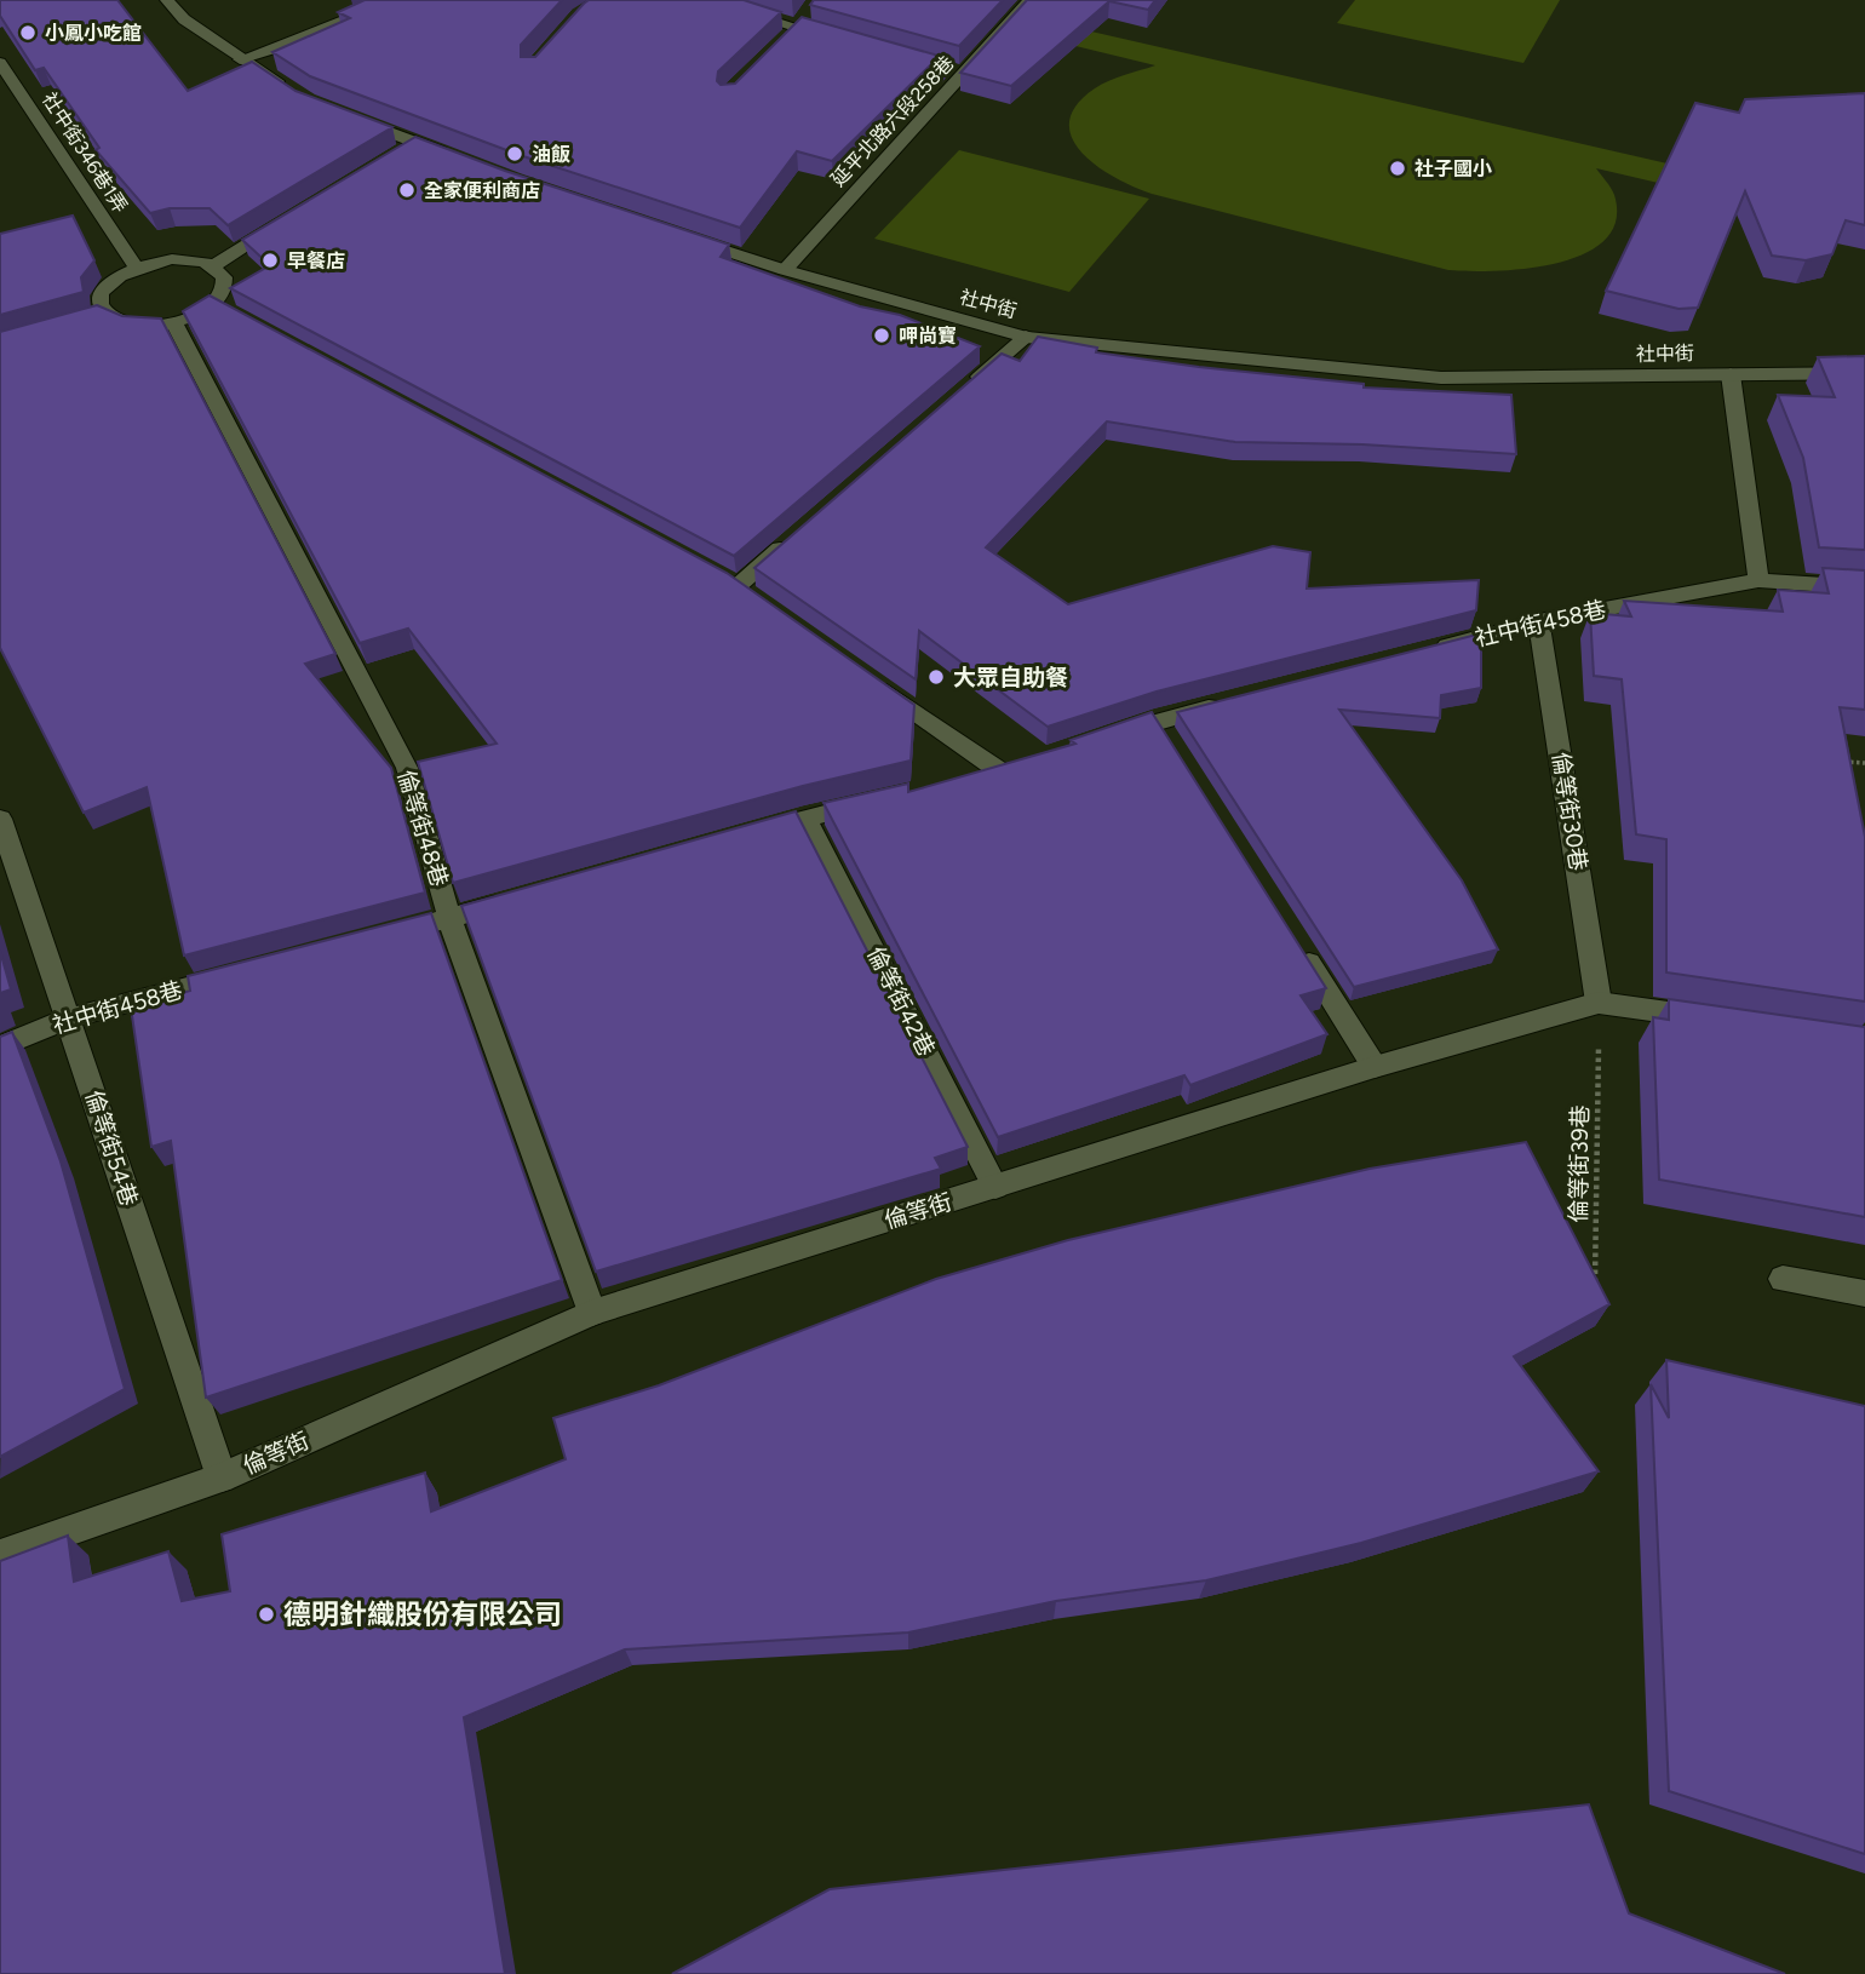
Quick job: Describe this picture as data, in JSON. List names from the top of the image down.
{
  "streets": {
    "street": [
      "延平北路六段258巷",
      "社中街346巷1弄",
      "社中街",
      "社中街458巷",
      "倫等街30巷",
      "倫等街48巷",
      "倫等街42巷",
      "倫等街54巷",
      "倫等街"
    ],
    "path": ["倫等街39巷"]
  },
  "crossings": [
    ["延平北路六段258巷", "社中街"],
    ["社中街458巷", "倫等街30巷"],
    ["社中街458巷", "倫等街54巷"],
    ["倫等街30巷", "倫等街39巷"],
    ["倫等街30巷", "倫等街"],
    ["倫等街48巷", "倫等街"],
    ["倫等街42巷", "倫等街"],
    ["倫等街54巷", "倫等街"],
    ["倫等街39巷", "倫等街"]
  ],
  "places": [
    "小鳳小吃館",
    "油飯",
    "社子國小",
    "全家便利商店",
    "早餐店",
    "呷尚寶",
    "大眾自助餐",
    "德明針織股份有限公司"
  ]
}
